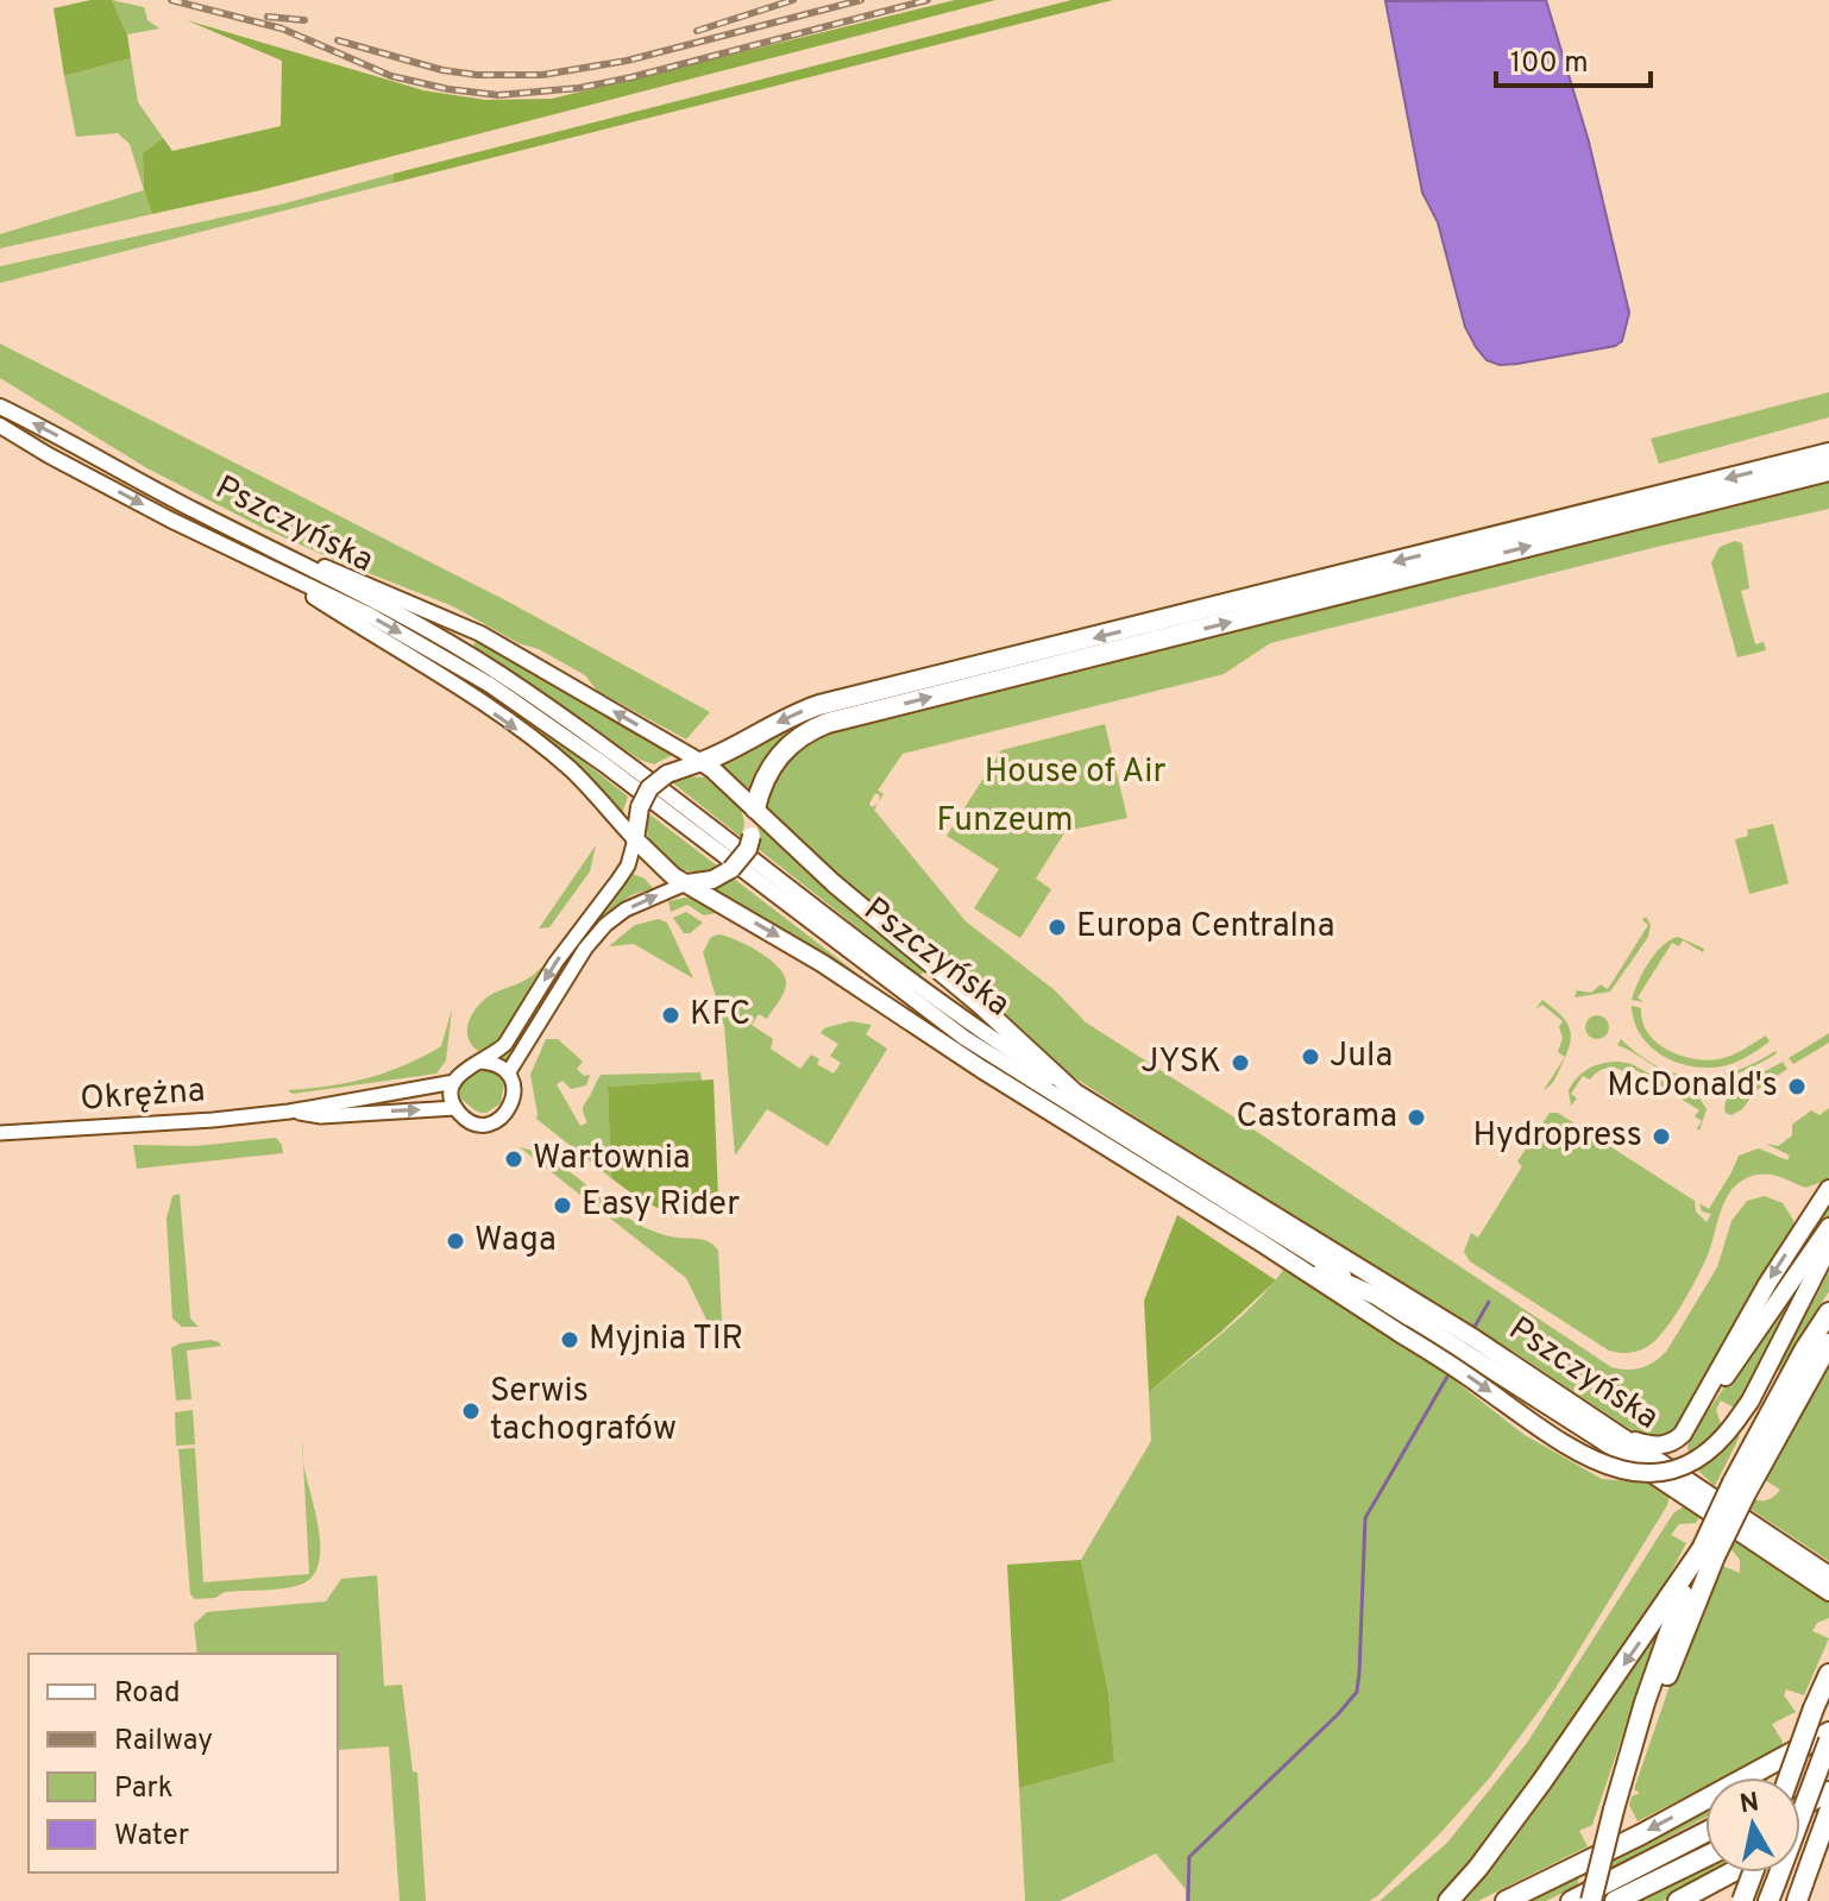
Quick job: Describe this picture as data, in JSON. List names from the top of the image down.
{
  "streets": {
    "main road": ["Pszczyńska"],
    "street": ["Okrężna"]
  },
  "parks": ["House of Air", "Funzeum"],
  "places": [
    "Europa Centralna",
    "KFC",
    "Jula",
    "JYSK",
    "McDonald's",
    "Castorama",
    "Hydropress",
    "Wartownia",
    "Easy Rider",
    "Waga",
    "Myjnia TIR",
    "Serwis tachografów"
  ],
  "legend": [
    "Road",
    "Railway",
    "Park",
    "Water"
  ],
  "scale_bar": "100 m",
  "north": "top"
}
